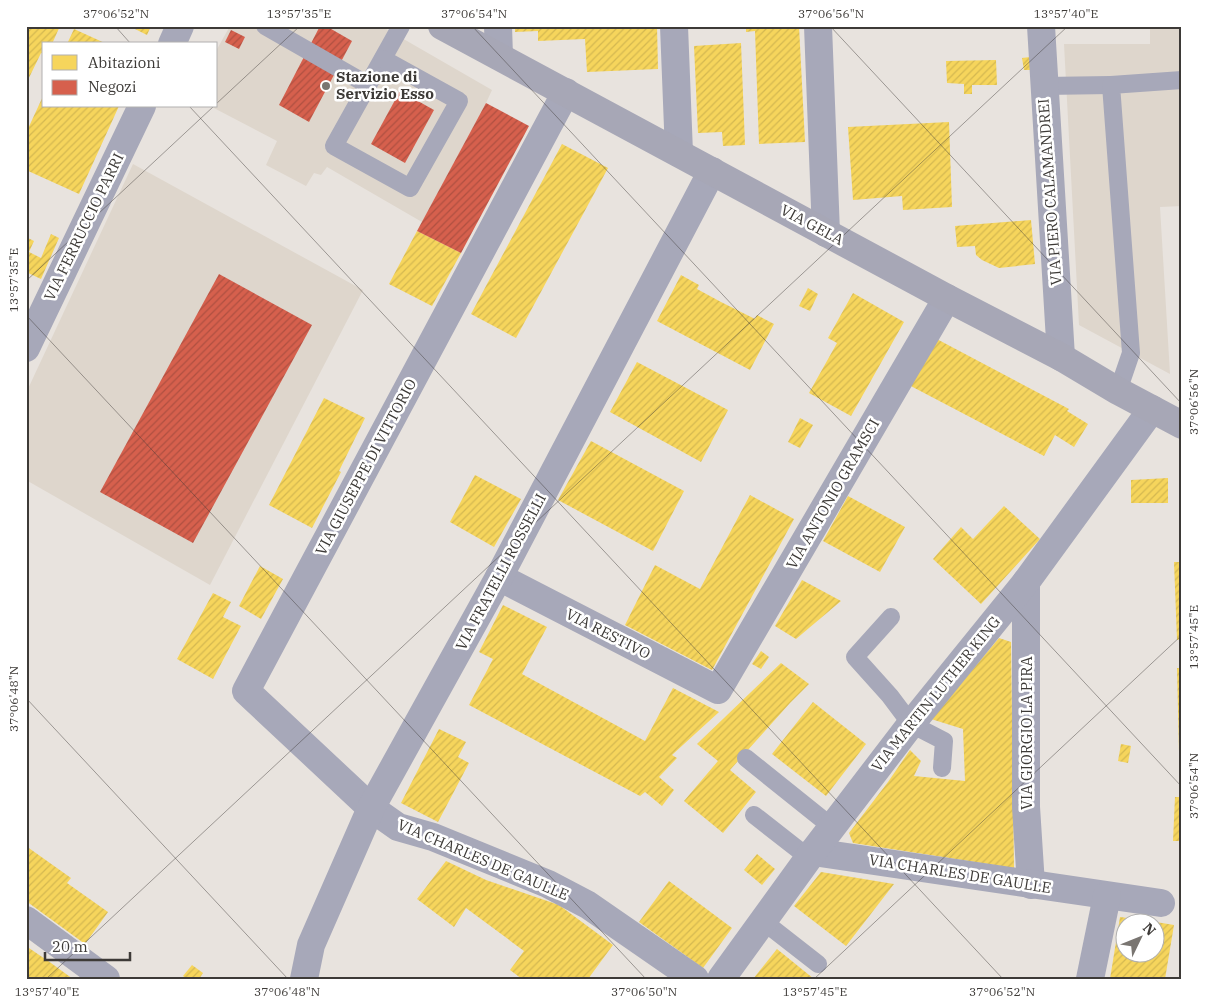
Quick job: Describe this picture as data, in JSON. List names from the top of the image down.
{
  "streets": {
    "main road": ["VIA GELA"],
    "street": [
      "VIA PIERO CALAMANDREI",
      "VIA FERRUCCIO PARRI",
      "VIA GIUSEPPE DI VITTORIO",
      "VIA ANTONIO GRAMSCI",
      "VIA FRATELLI ROSSELLI",
      "VIA RESTIVO",
      "VIA MARTIN LUTHER KING",
      "VIA GIORGIO LA PIRA",
      "VIA CHARLES DE GAULLE"
    ]
  },
  "crossings": [
    ["VIA PIERO CALAMANDREI", "VIA GELA"],
    ["VIA GELA", "VIA GIUSEPPE DI VITTORIO"],
    ["VIA GELA", "VIA ANTONIO GRAMSCI"],
    ["VIA GELA", "VIA FRATELLI ROSSELLI"],
    ["VIA GELA", "VIA MARTIN LUTHER KING"],
    ["VIA GIUSEPPE DI VITTORIO", "VIA FRATELLI ROSSELLI"],
    ["VIA GIUSEPPE DI VITTORIO", "VIA CHARLES DE GAULLE"],
    ["VIA ANTONIO GRAMSCI", "VIA RESTIVO"],
    ["VIA FRATELLI ROSSELLI", "VIA RESTIVO"],
    ["VIA FRATELLI ROSSELLI", "VIA CHARLES DE GAULLE"],
    ["VIA MARTIN LUTHER KING", "VIA GIORGIO LA PIRA"],
    ["VIA MARTIN LUTHER KING", "VIA CHARLES DE GAULLE"],
    ["VIA GIORGIO LA PIRA", "VIA CHARLES DE GAULLE"]
  ],
  "places": ["Stazione di Servizio Esso"],
  "legend": ["Abitazioni", "Negozi"],
  "scale_bar": "20 m",
  "north": "top right",
  "coordinates": [
    "37°06'52\"N",
    "13°57'35\"E",
    "37°06'54\"N",
    "37°06'56\"N",
    "13°57'40\"E",
    "13°57'45\"E",
    "37°06'48\"N",
    "37°06'50\"N"
  ]
}
